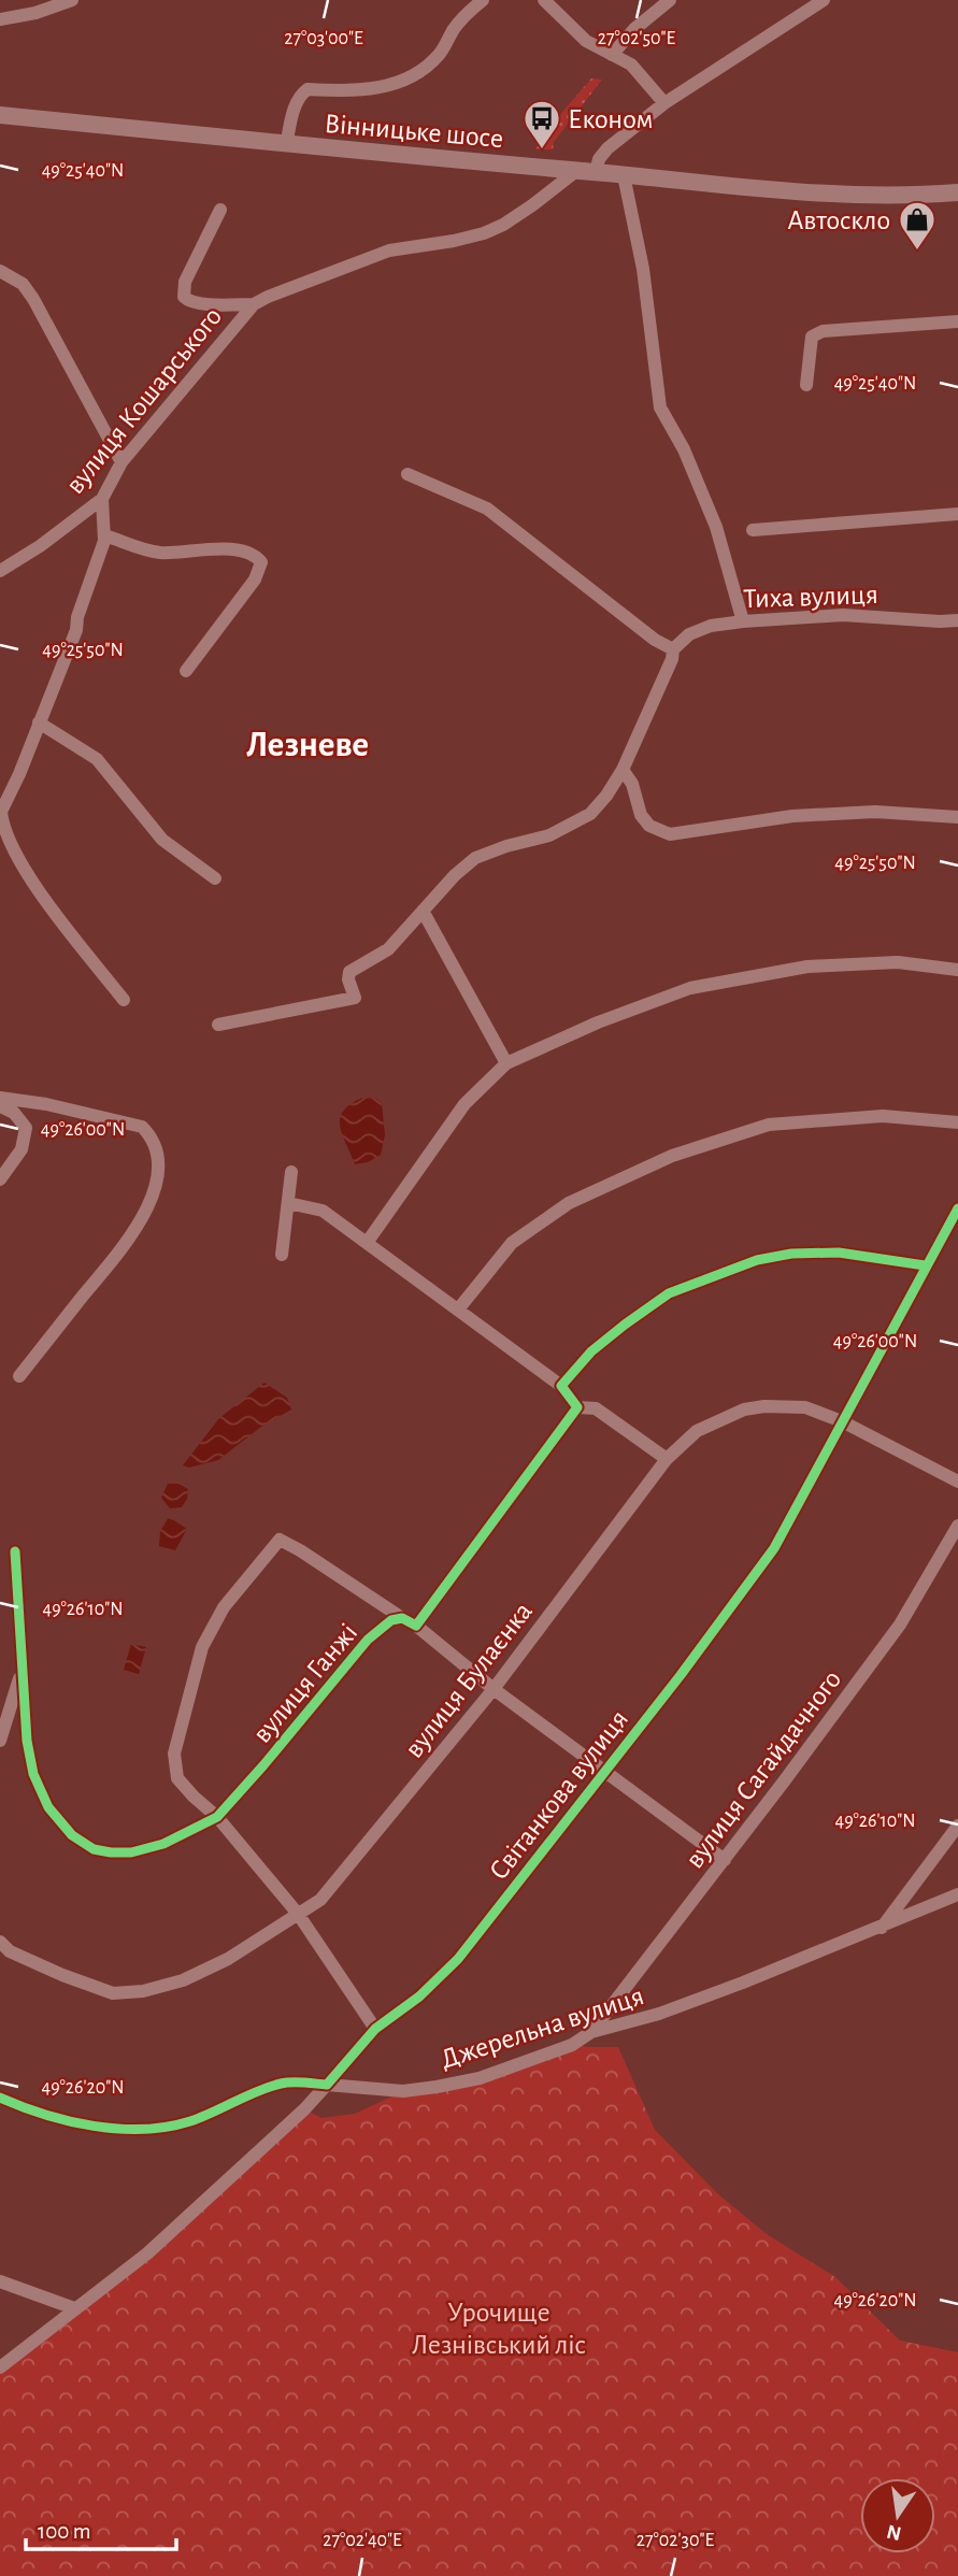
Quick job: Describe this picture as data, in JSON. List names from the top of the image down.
{
  "streets": {
    "main road": ["Вінницьке шосе"],
    "street": [
      "вулиця Кошарського",
      "Тиха вулиця",
      "вулиця Булаєнка",
      "вулиця Ганжі",
      "вулиця Сагайдачного",
      "Світанкова вулиця",
      "Джерельна вулиця"
    ]
  },
  "crossings": [
    ["Вінницьке шосе", "вулиця Кошарського"],
    ["вулиця Булаєнка", "Світанкова вулиця"],
    ["вулиця Сагайдачного", "Джерельна вулиця"],
    ["Світанкова вулиця", "Джерельна вулиця"]
  ],
  "districts": ["Лезневе"],
  "parks": ["Урочище Лезнівський ліс"],
  "places": {
    "bus stop": ["Економ"],
    "shop": ["Автоскло"]
  },
  "scale_bar": "100 m",
  "north": "bottom",
  "coordinates": [
    "27°03'00\"E",
    "27°02'50\"E",
    "49°25'40\"N",
    "49°25'50\"N",
    "49°26'00\"N",
    "49°26'10\"N",
    "49°26'20\"N",
    "27°02'40\"E",
    "27°02'30\"E"
  ]
}
